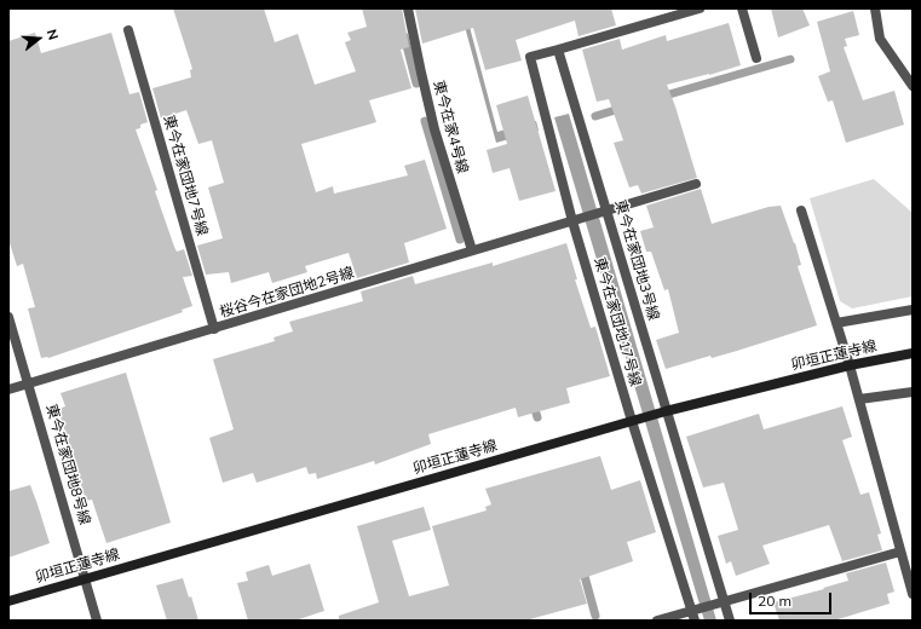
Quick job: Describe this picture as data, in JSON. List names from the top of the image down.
{
  "streets": {
    "main road": ["卯垣正蓮寺線"],
    "street": [
      "東今在家4号線",
      "東今在家団地7号線",
      "東今在家団地3号線",
      "桜谷今在家団地2号線",
      "東今在家団地17号線",
      "東今在家団地8号線"
    ]
  },
  "crossings": [
    ["東今在家4号線", "桜谷今在家団地2号線"],
    ["東今在家団地7号線", "桜谷今在家団地2号線"],
    ["東今在家団地3号線", "桜谷今在家団地2号線"],
    ["東今在家団地3号線", "東今在家団地17号線"],
    ["東今在家団地3号線", "卯垣正蓮寺線"],
    ["桜谷今在家団地2号線", "東今在家団地17号線"],
    ["桜谷今在家団地2号線", "東今在家団地8号線"],
    ["東今在家団地17号線", "卯垣正蓮寺線"],
    ["卯垣正蓮寺線", "東今在家団地8号線"]
  ],
  "scale_bar": "20 m",
  "north": "right"
}
